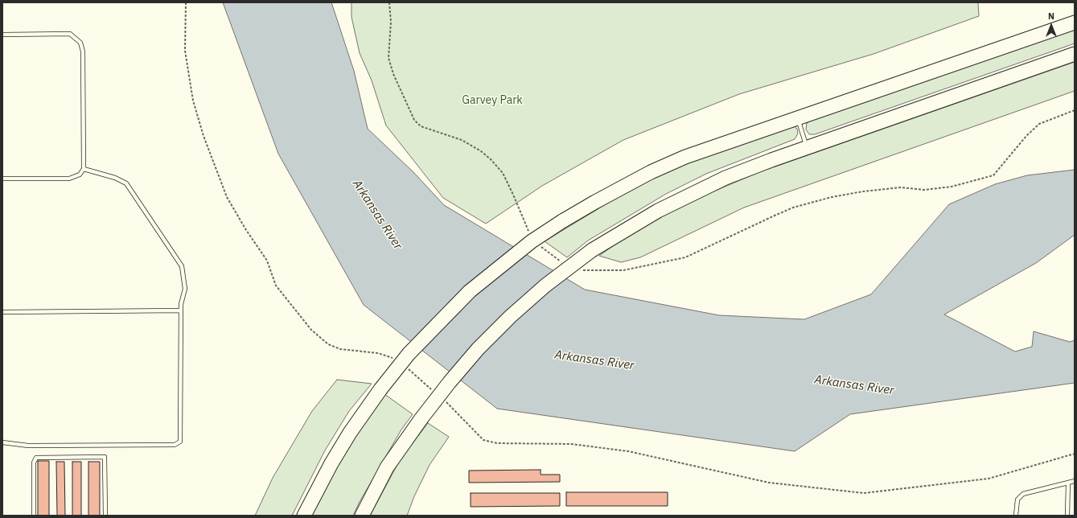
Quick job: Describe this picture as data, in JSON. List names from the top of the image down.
{
  "water": ["Arkansas River"],
  "parks": ["Garvey Park"],
  "north": "top"
}
